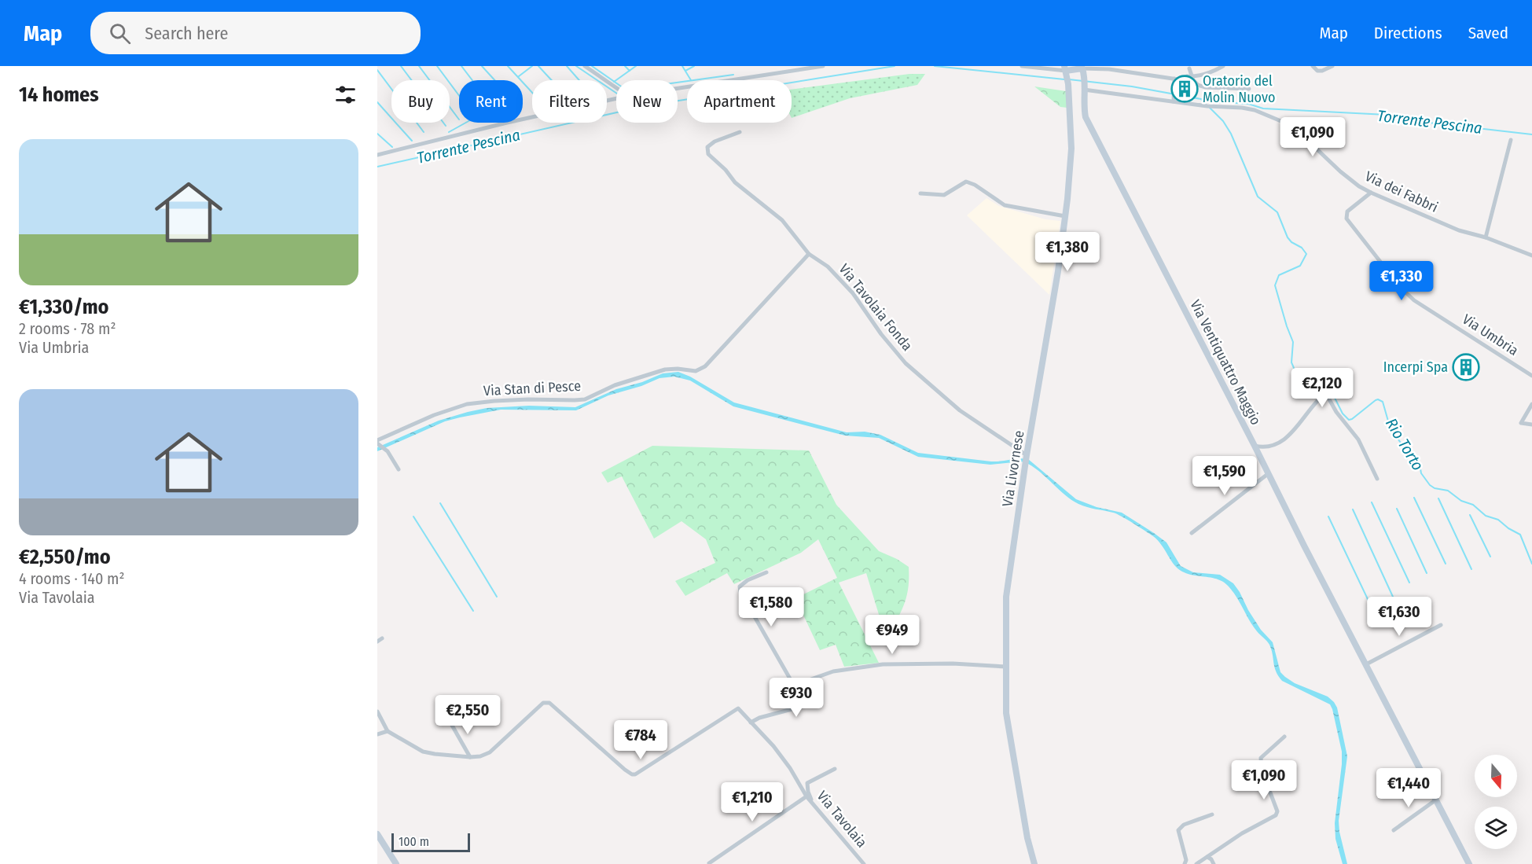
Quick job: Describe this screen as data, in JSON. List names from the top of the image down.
{
  "streets": {
    "street": [
      "Via dei Fabbri",
      "Via Tavolaia Fonda",
      "Via Umbria",
      "Via Ventiquattro Maggio",
      "Via Stan di Pesce",
      "Via Livornese",
      "Via Tavolaia"
    ]
  },
  "crossings": [
    ["Via dei Fabbri", "Via Umbria"],
    ["Via dei Fabbri", "Via Ventiquattro Maggio"],
    ["Via Tavolaia Fonda", "Via Stan di Pesce"],
    ["Via Tavolaia Fonda", "Via Livornese"]
  ],
  "water": ["Torrente Pescina", "Rio Torto"],
  "places": {
    "building": ["Oratorio del Molin Nuovo", "Incerpi Spa"]
  },
  "scale_bar": "100 m",
  "north": "bottom",
  "page": {
    "header": "Map",
    "search": "Search here",
    "nav": ["Map", "Directions", "Saved"],
    "heading": "14 homes",
    "chip": [
      "Buy",
      "Rent",
      "Filters",
      "New",
      "Apartment"
    ],
    "price": [
      "€1,090",
      "€1,380",
      "€1,330",
      "€2,120",
      "€1,590",
      "€1,580",
      "€1,630",
      "€949",
      "€930",
      "€2,550",
      "€784",
      "€1,090",
      "€1,440",
      "€1,210"
    ],
    "list": [
      {
        "name": "€1,330/mo",
        "note": "2 rooms · 78 m² · Via Umbria"
      },
      {
        "name": "€2,550/mo",
        "note": "4 rooms · 140 m² · Via Tavolaia"
      }
    ],
    "scale": "100 m"
  }
}
